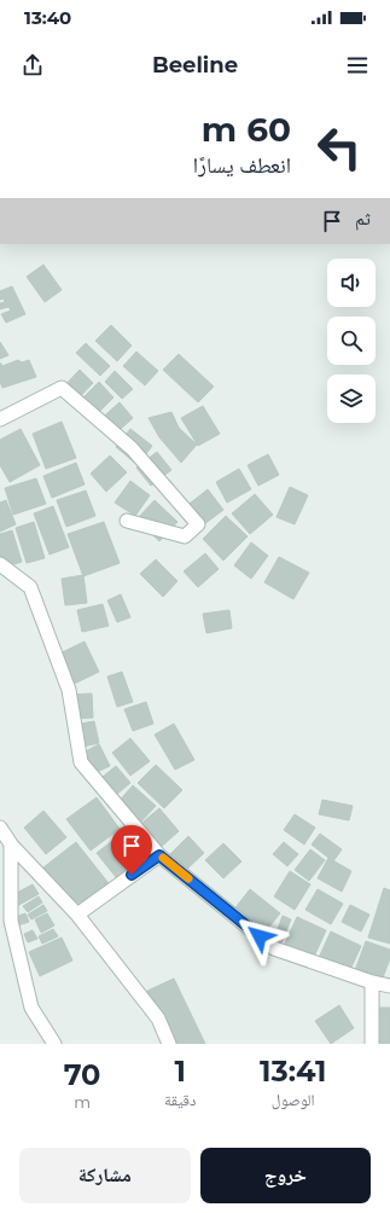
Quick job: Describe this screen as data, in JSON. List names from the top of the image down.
{
  "page": {
    "status": "13:40",
    "header": "Beeline",
    "turn": ["60 m", "انعطف يسارًا"],
    "then": "ثم",
    "eta": [
      "13:41",
      "الوصول",
      "1",
      "دقيقة",
      "70",
      "m"
    ],
    "buttons": ["خروج", "مشاركة"]
  }
}
